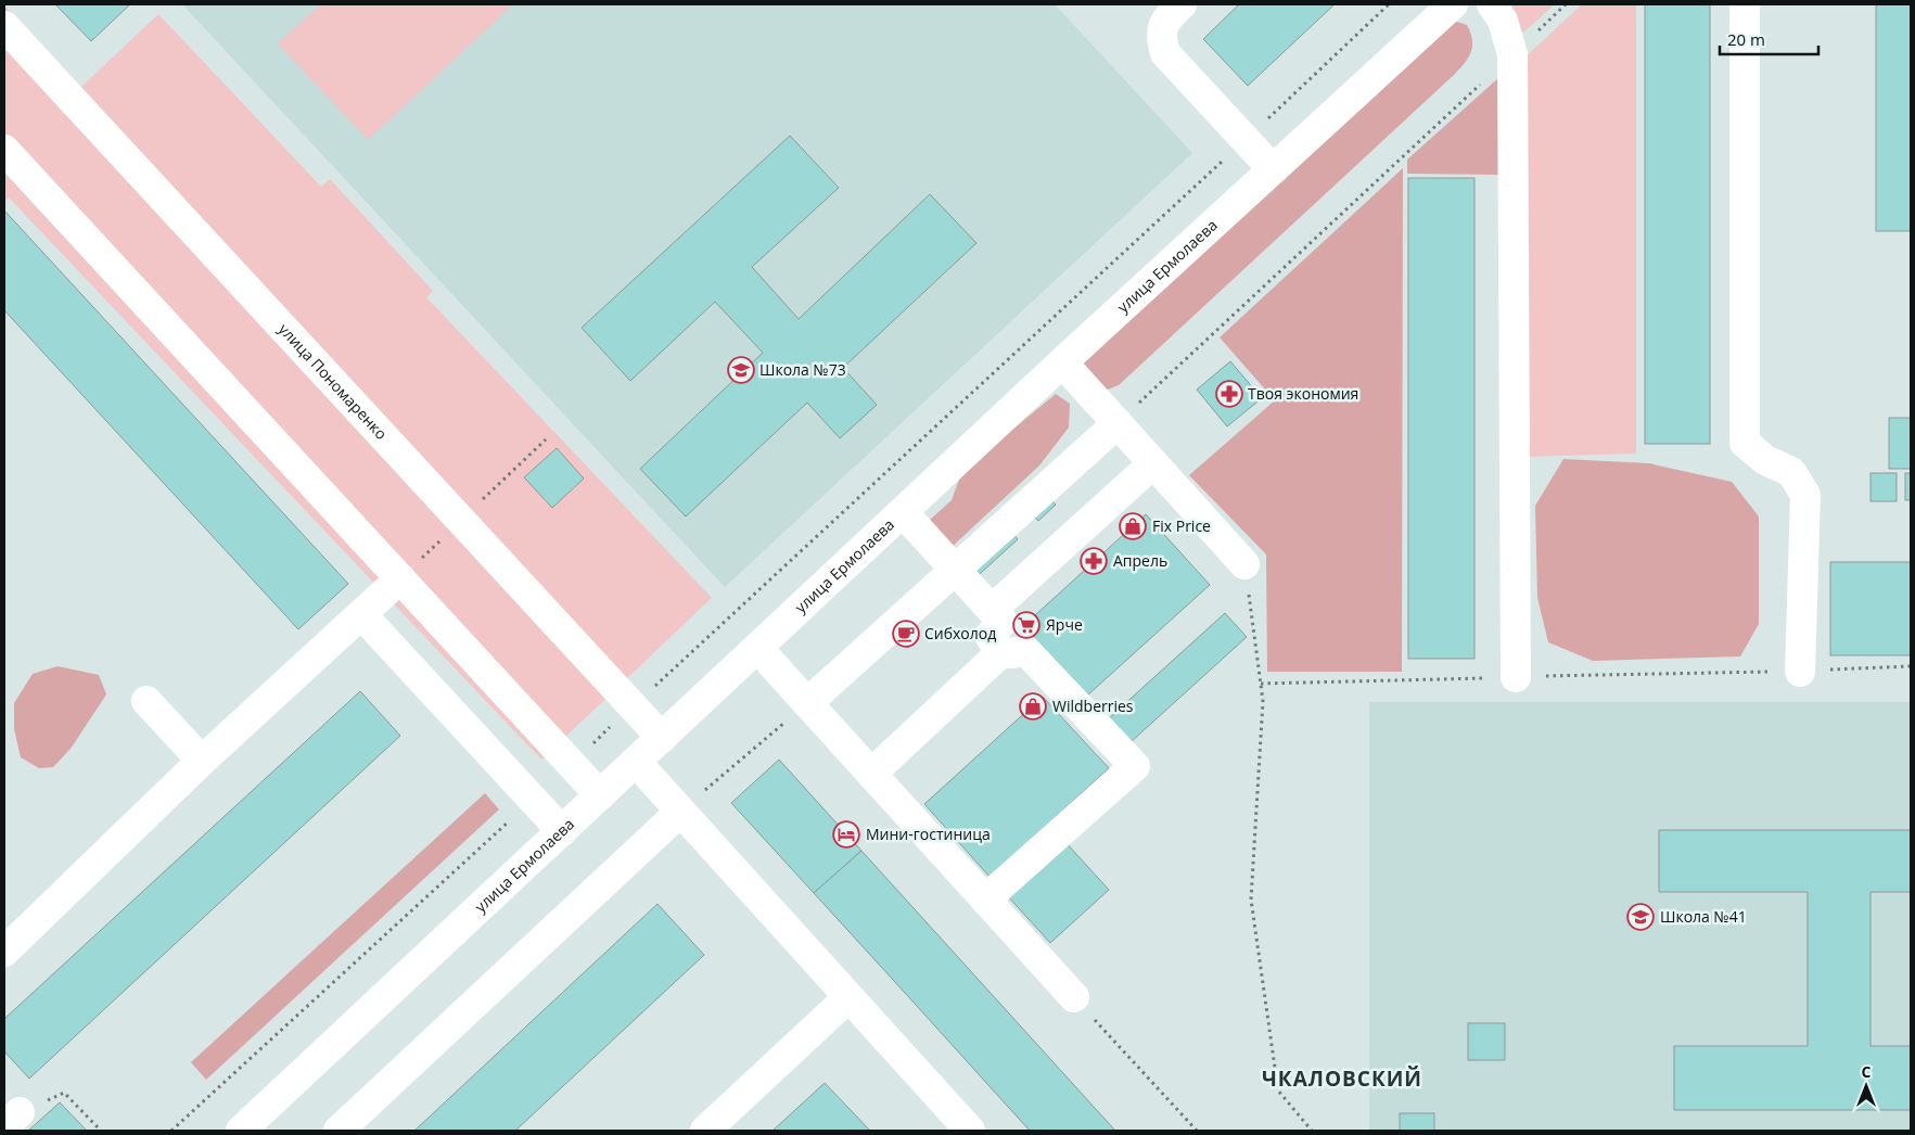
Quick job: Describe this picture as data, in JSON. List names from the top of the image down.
{
  "streets": {
    "street": ["улица Ермолаева", "улица Пономаренко"]
  },
  "crossings": [
    ["улица Ермолаева", "улица Пономаренко"]
  ],
  "districts": ["ЧКАЛОВСКИЙ"],
  "places": {
    "school or university": ["Школа №73", "Школа №41"],
    "pharmacy": ["Твоя экономия", "Апрель"],
    "shop": ["Fix Price", "Wildberries"],
    "supermarket": ["Ярче"],
    "cafe": ["Сибхолод"],
    "hotel": ["Мини-гостиница"]
  },
  "scale_bar": "20 m",
  "north": "top"
}
